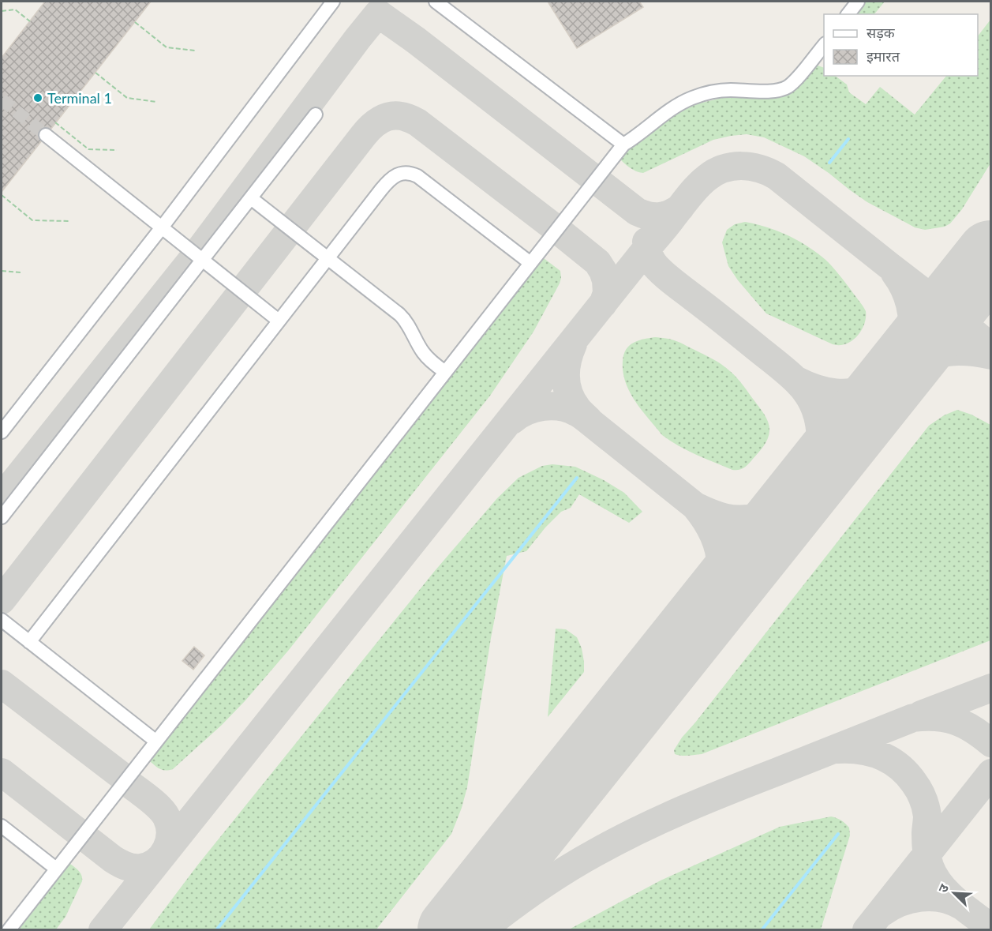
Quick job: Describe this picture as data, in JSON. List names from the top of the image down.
{
  "places": ["Terminal 1"],
  "legend": ["सड़क", "इमारत"],
  "north": "top left"
}
